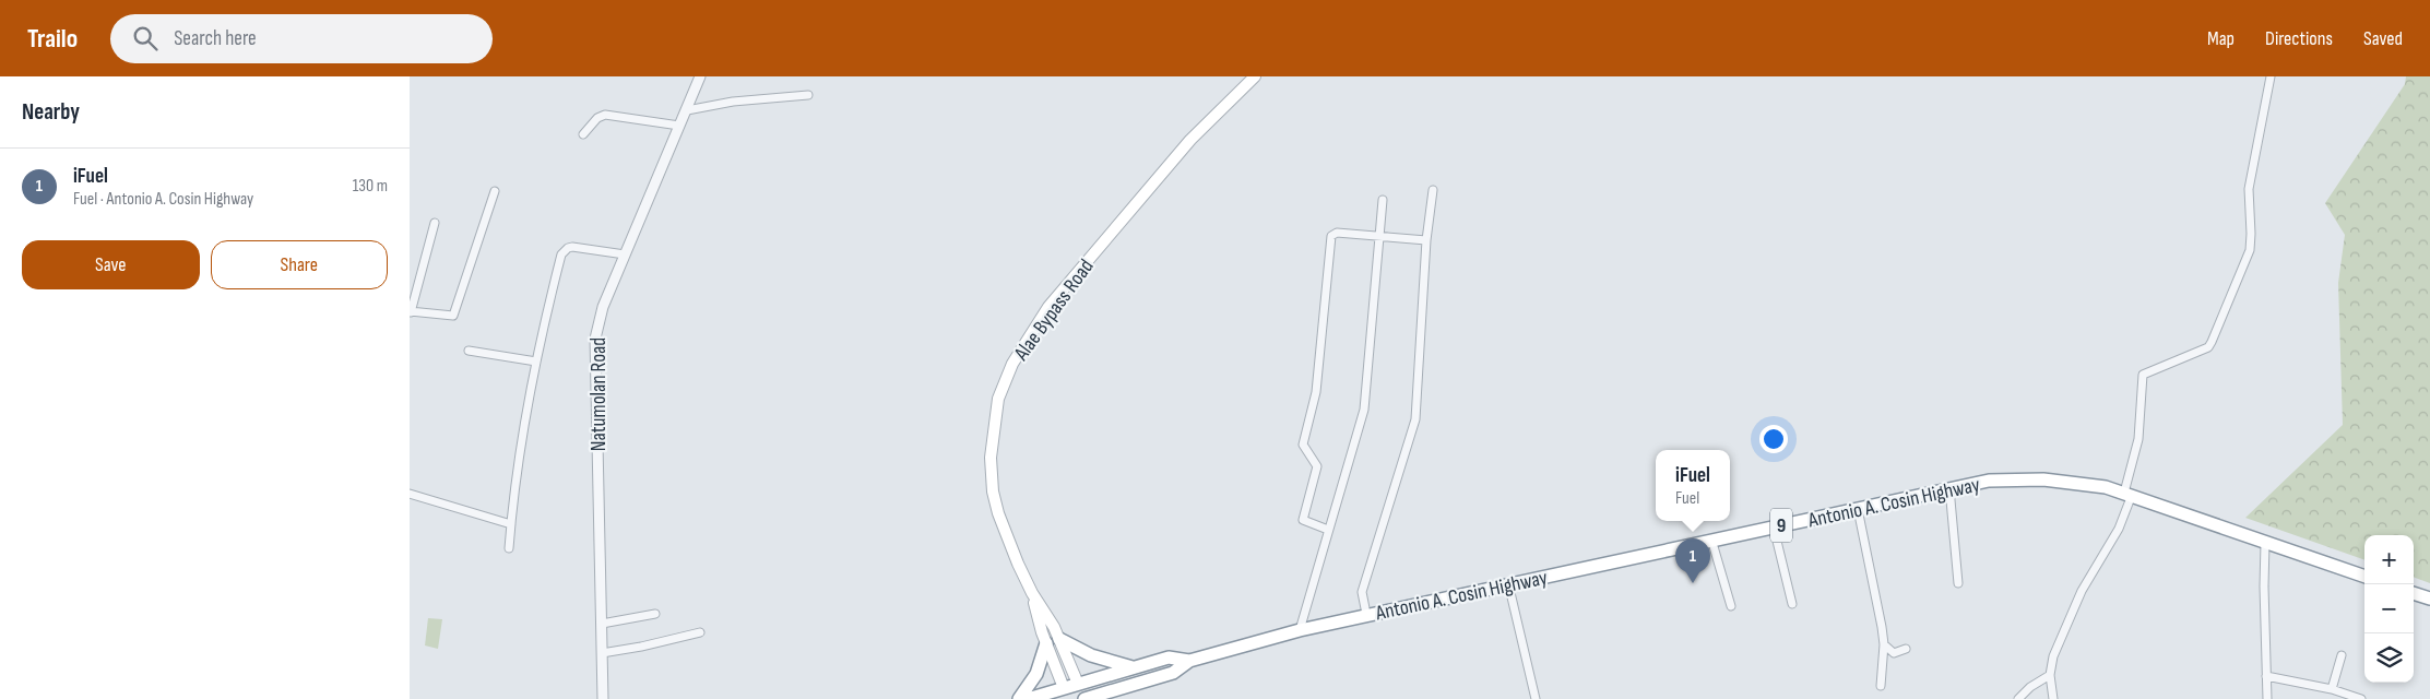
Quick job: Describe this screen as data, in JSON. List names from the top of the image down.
{
  "streets": {
    "highway": ["Antonio A. Cosin Highway", "9"],
    "main road": ["Alae Bypass Road"],
    "street": ["Natumolan Road"]
  },
  "crossings": [
    ["Alae Bypass Road", "Antonio A. Cosin Highway"]
  ],
  "page": {
    "header": "Trailo",
    "search": "Search here",
    "nav": ["Map", "Directions", "Saved"],
    "heading": "Nearby",
    "list": [
      {
        "mark": "1",
        "name": "iFuel",
        "note": "Fuel · Antonio A. Cosin Highway",
        "value": "130 m"
      }
    ],
    "buttons": ["Save", "Share"],
    "popup": ["iFuel", "Fuel"],
    "map_buttons": ["+", "−"],
    "pins": "1"
  }
}
